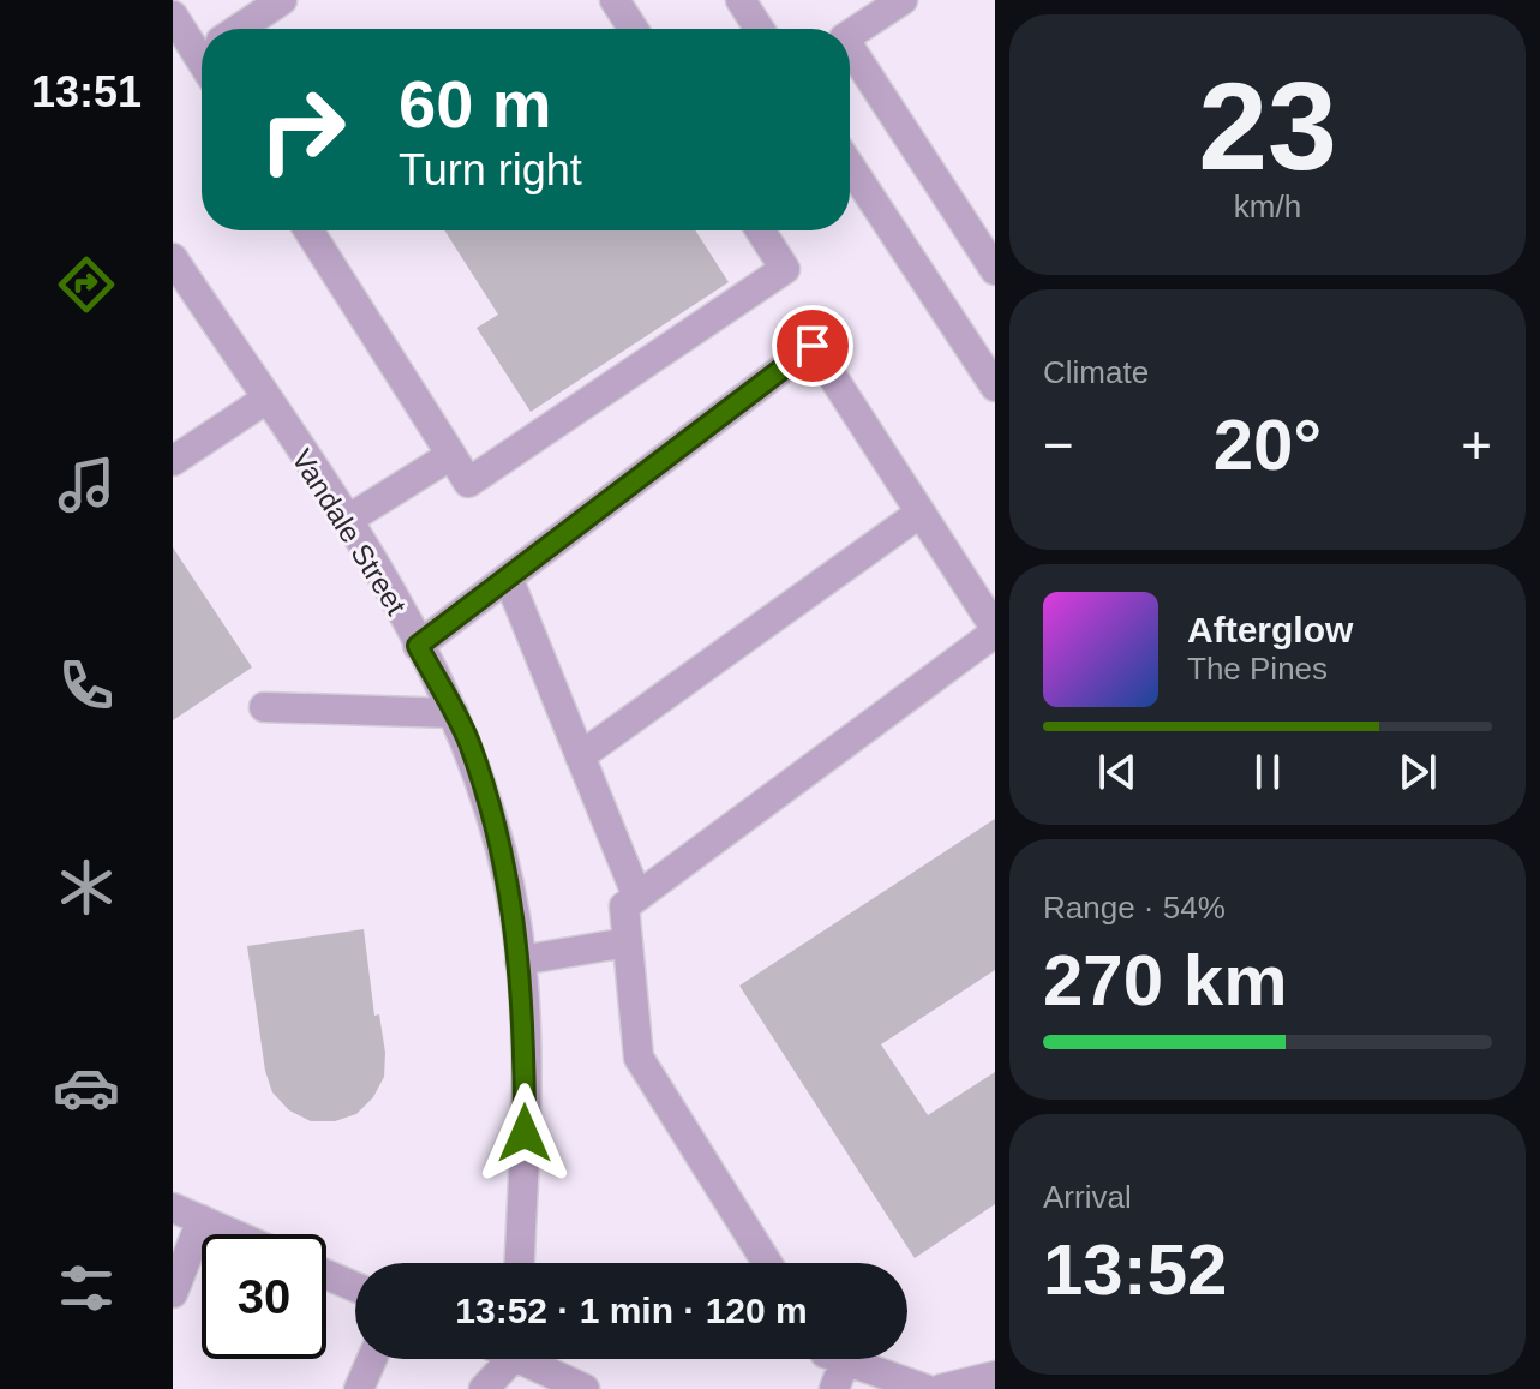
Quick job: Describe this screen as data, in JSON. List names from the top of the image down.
{
  "streets": {
    "street": ["Vandale Street"]
  },
  "page": {
    "tabs": "13:51",
    "tile": [
      ["23", "km/h"],
      "Climate",
      ["Range · 54%", "270 km"],
      ["Arrival", "13:52"]
    ],
    "turn": ["60 m", "Turn right"],
    "heat": ["−", "20°", "+"],
    "song": ["Afterglow", "The Pines"],
    "limit": "30",
    "trip": "13:52 · 1 min · 120 m"
  }
}
